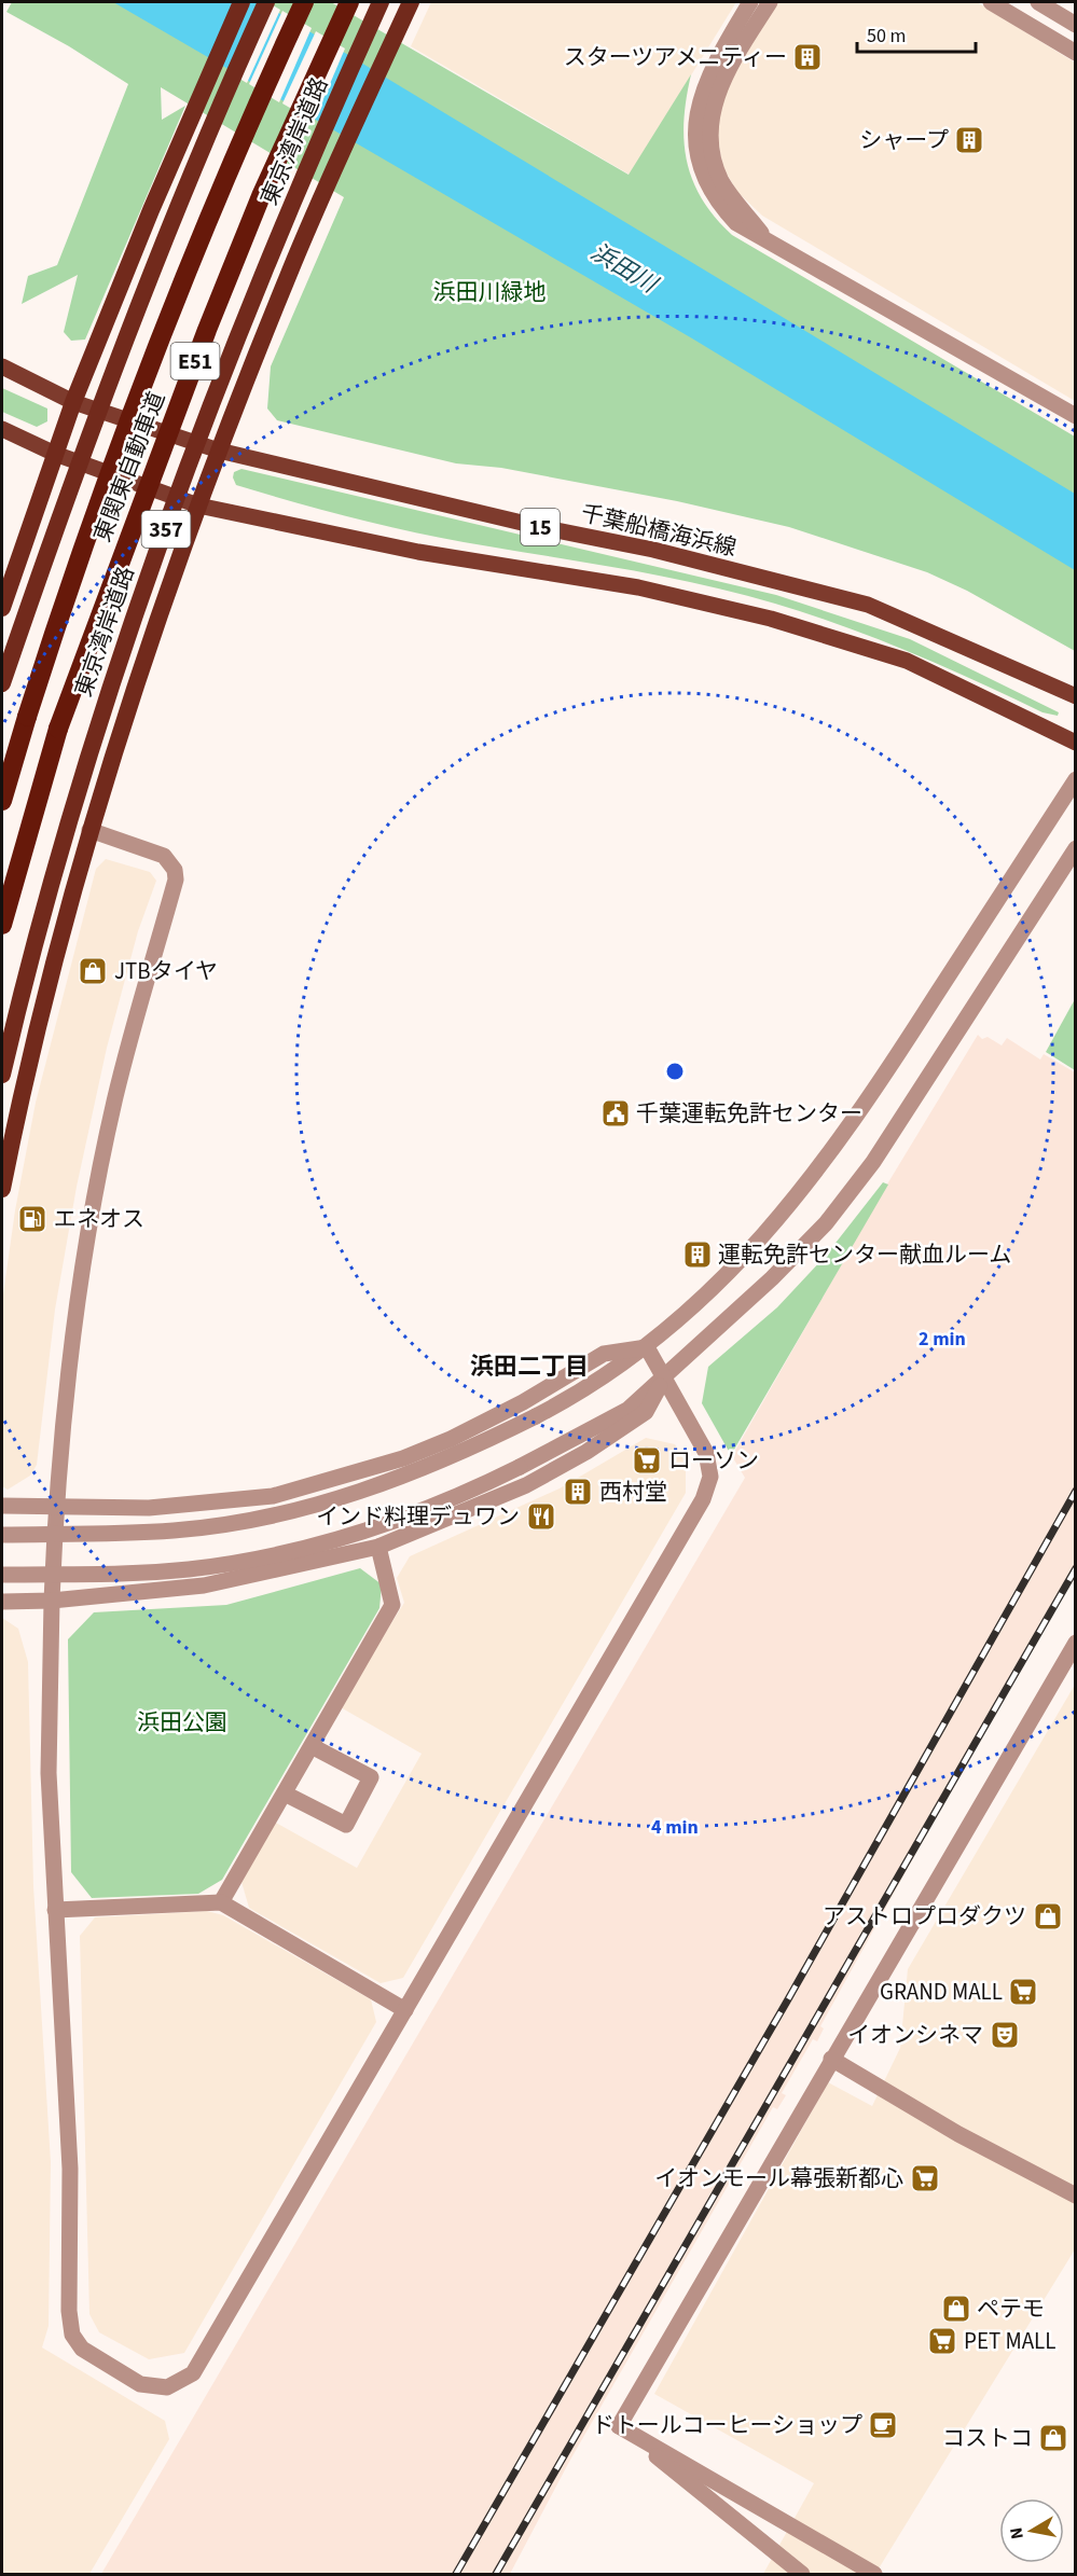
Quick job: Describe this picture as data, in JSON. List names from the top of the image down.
{
  "streets": {
    "highway": [
      "東京湾岸道路",
      "E51",
      "東関東自動車道",
      "357"
    ],
    "main road": ["15", "千葉船橋海浜線"]
  },
  "crossings": [
    ["15", "357"],
    ["357", "千葉船橋海浜線"]
  ],
  "districts": ["浜田二丁目"],
  "water": ["浜田川"],
  "parks": ["浜田川緑地", "浜田公園"],
  "places": {
    "building": [
      "スターツアメニティー",
      "シャープ",
      "運転免許センター献血ルーム",
      "西村堂"
    ],
    "shop": [
      "JTBタイヤ",
      "アストロプロダクツ",
      "ペテモ",
      "コストコ"
    ],
    "public building": ["千葉運転免許センター"],
    "fuel station": ["エネオス"],
    "supermarket": [
      "ローソン",
      "GRAND MALL",
      "イオンモール幕張新都心",
      "PET MALL"
    ],
    "restaurant": ["インド料理デュワン"],
    "theatre": ["イオンシネマ"],
    "cafe": ["ドトールコーヒーショップ"]
  },
  "scale_bar": "50 m",
  "north": "left",
  "rings": ["2 min", "4 min"]
}
